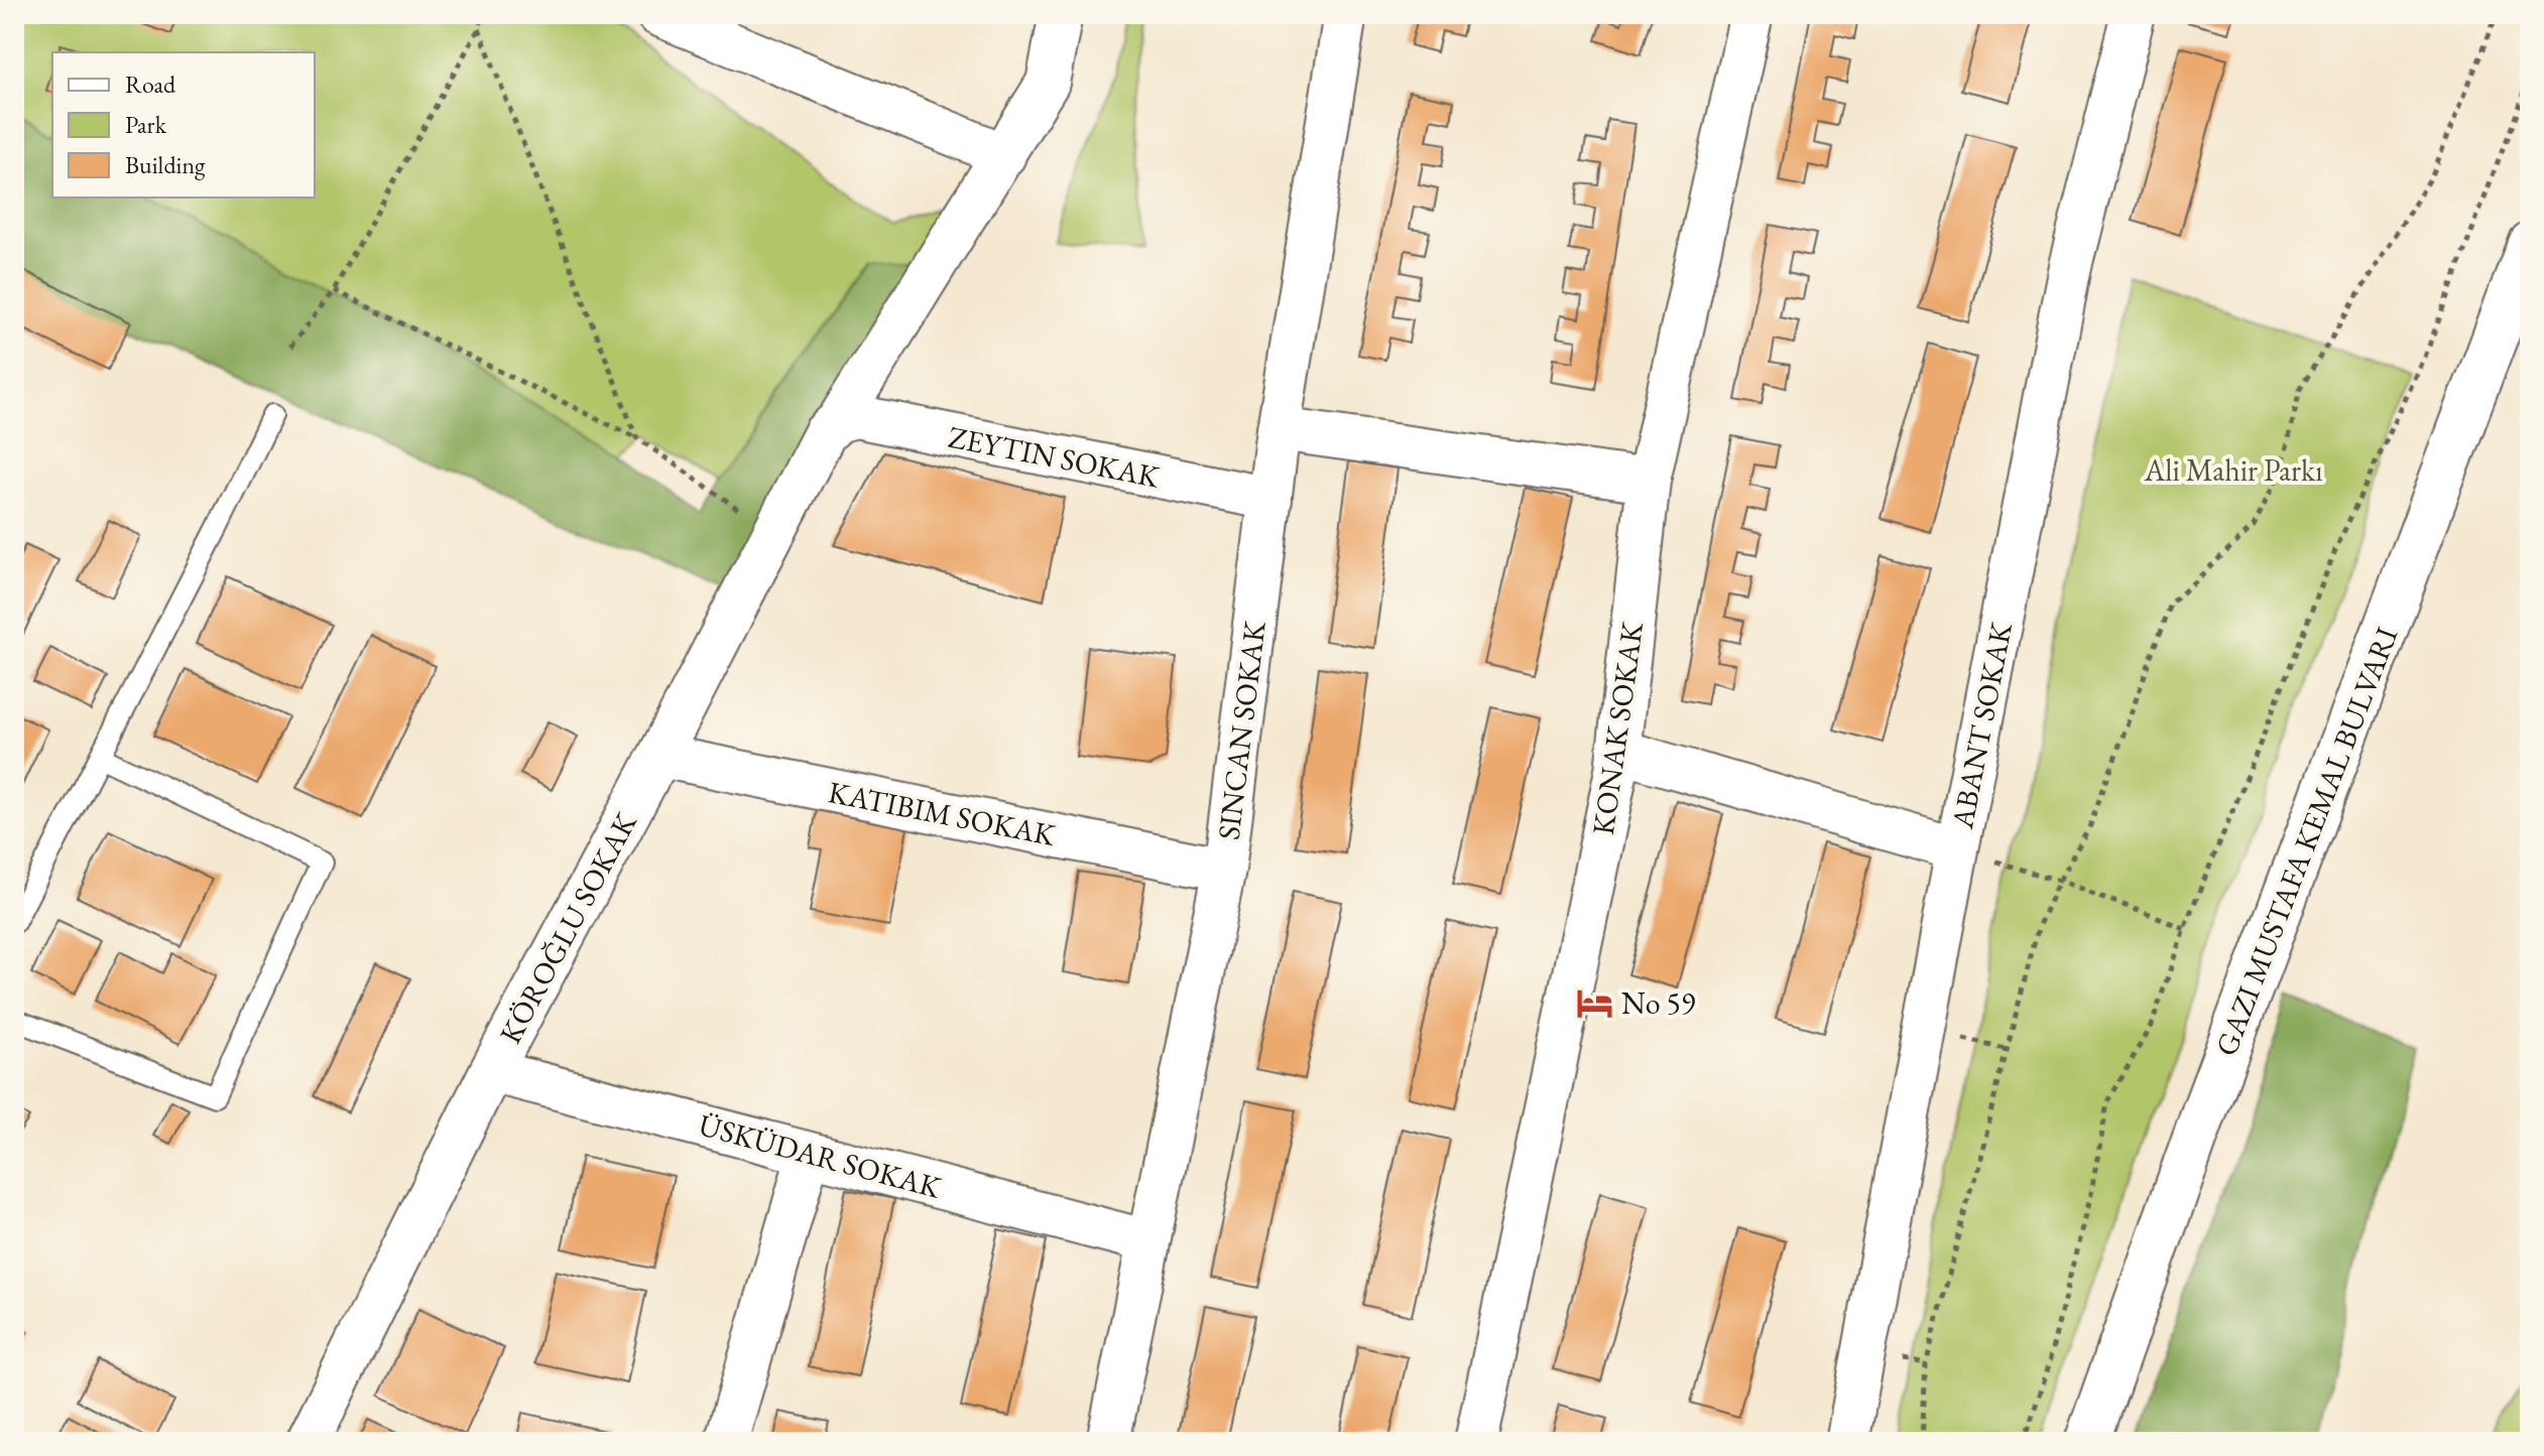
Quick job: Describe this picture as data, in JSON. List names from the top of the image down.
{
  "streets": {
    "street": [
      "ZEYTIN SOKAK",
      "ABANT SOKAK",
      "KONAK SOKAK",
      "SINCAN SOKAK",
      "KATIBIM SOKAK",
      "KÖROĞLU SOKAK",
      "ÜSKÜDAR SOKAK"
    ]
  },
  "crossings": [
    ["ZEYTIN SOKAK", "SINCAN SOKAK"],
    ["ZEYTIN SOKAK", "KÖROĞLU SOKAK"],
    ["SINCAN SOKAK", "KATIBIM SOKAK"],
    ["SINCAN SOKAK", "ÜSKÜDAR SOKAK"],
    ["KATIBIM SOKAK", "KÖROĞLU SOKAK"],
    ["KÖROĞLU SOKAK", "ÜSKÜDAR SOKAK"]
  ],
  "parks": ["Ali Mahir Parkı"],
  "places": {
    "hotel": ["No 59"]
  },
  "legend": ["Road", "Park", "Building"]
}
